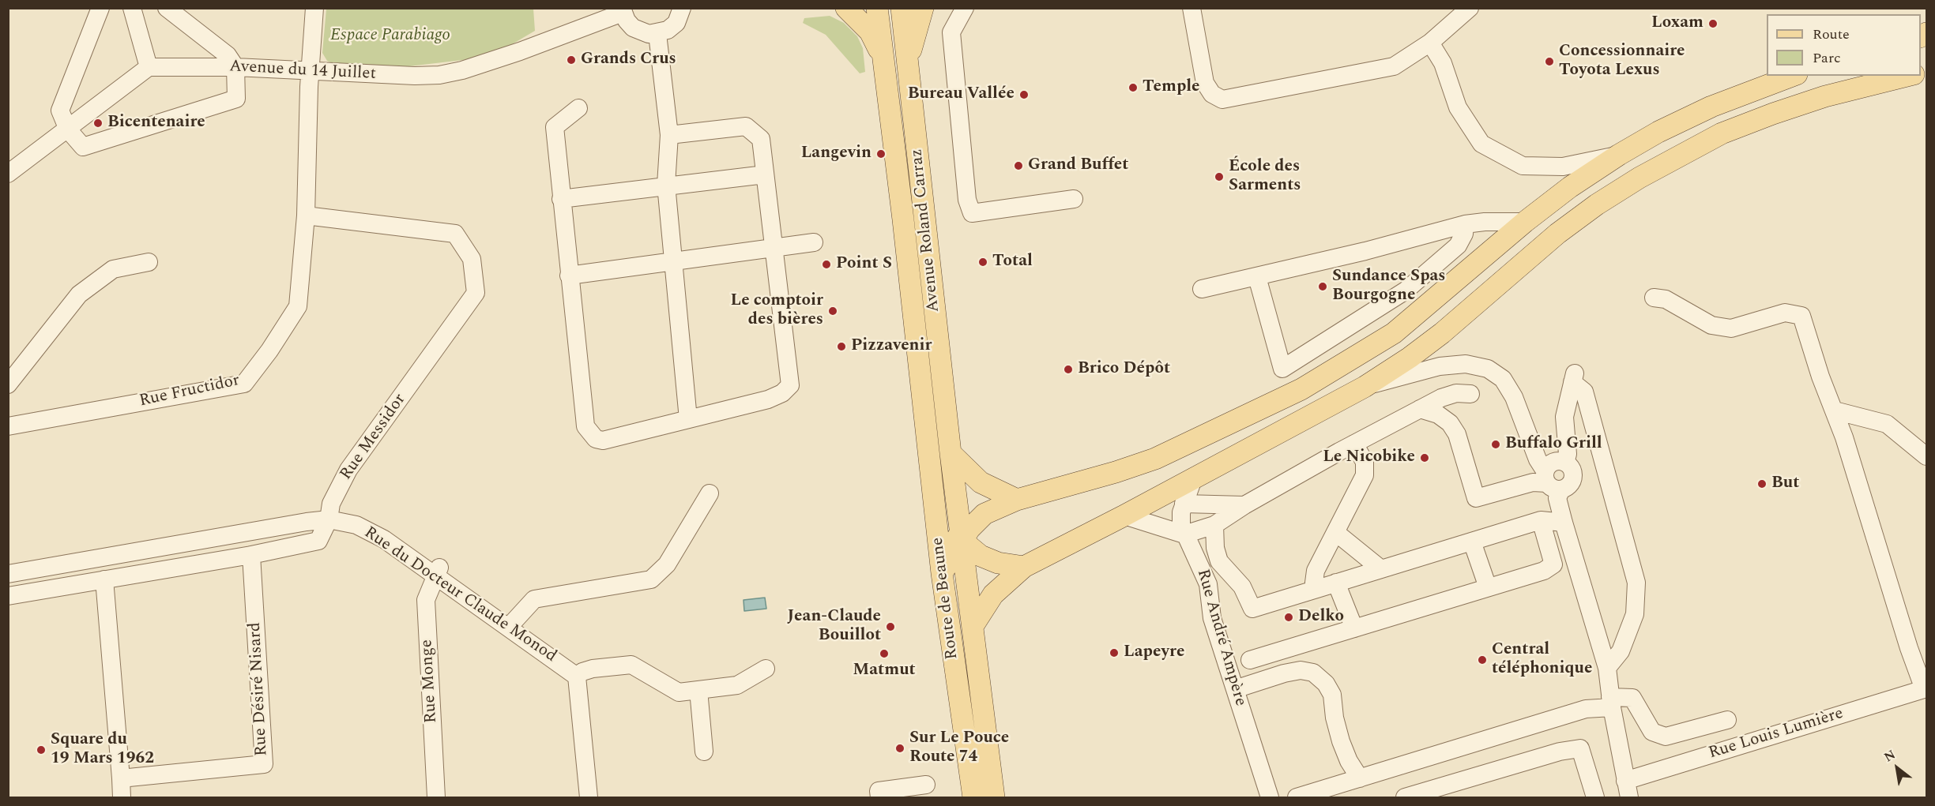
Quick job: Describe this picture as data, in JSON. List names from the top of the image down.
{
  "streets": {
    "main road": ["Avenue Roland Carraz", "Route de Beaune"],
    "street": [
      "Avenue du 14 Juillet",
      "Rue Fructidor",
      "Rue Messidor",
      "Rue du Docteur Claude Monod",
      "Rue André Ampère",
      "Rue Monge",
      "Rue Désiré Nisard",
      "Rue Louis Lumière"
    ]
  },
  "crossings": [
    ["Avenue du 14 Juillet", "Rue Fructidor"],
    ["Avenue Roland Carraz", "Route de Beaune"],
    ["Rue Fructidor", "Rue Messidor"],
    ["Rue Messidor", "Rue du Docteur Claude Monod"],
    ["Rue du Docteur Claude Monod", "Rue Monge"]
  ],
  "parks": ["Espace Parabiago"],
  "places": [
    "Loxam",
    "Grands Crus",
    "Concessionnaire Toyota Lexus",
    "Temple",
    "Bureau Vallée",
    "Bicentenaire",
    "Langevin",
    "Grand Buffet",
    "École des Sarments",
    "Total",
    "Point S",
    "Sundance Spas Bourgogne",
    "Le comptoir des bières",
    "Pizzavenir",
    "Brico Dépôt",
    "Buffalo Grill",
    "Le Nicobike",
    "But",
    "Delko",
    "Jean-Claude Bouillot",
    "Lapeyre",
    "Matmut",
    "Central téléphonique",
    "Sur Le Pouce Route 74",
    "Square du 19 Mars 1962"
  ],
  "legend": ["Route", "Parc"],
  "north": "top left"
}
